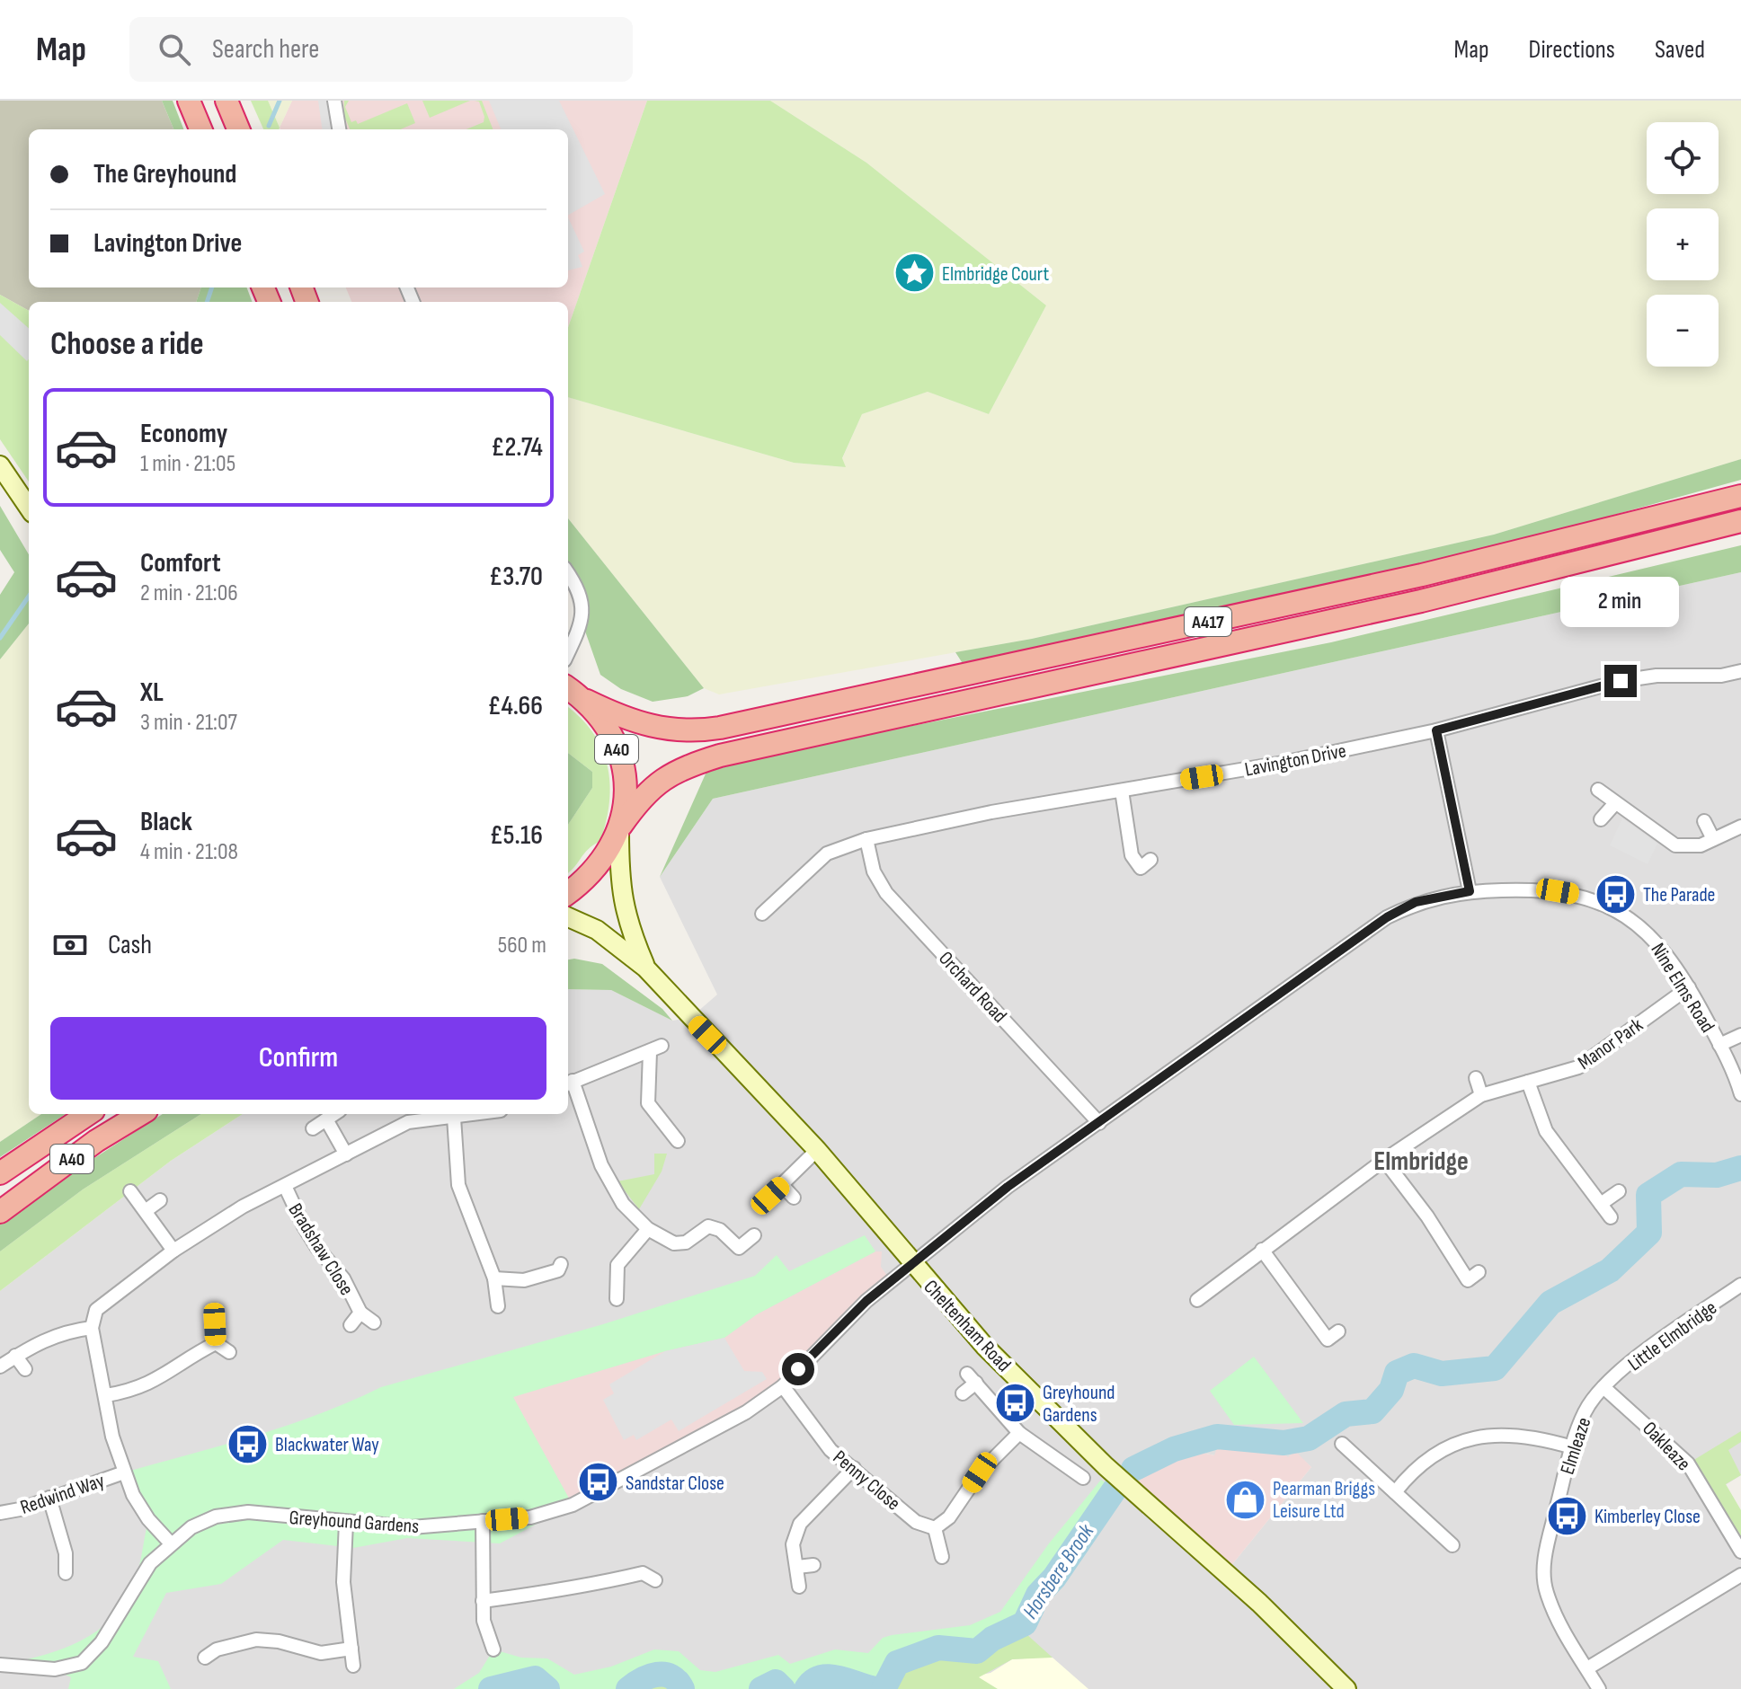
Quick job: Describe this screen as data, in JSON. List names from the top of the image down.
{
  "streets": {
    "highway": ["A417", "A40"],
    "main road": ["Cheltenham Road"],
    "street": [
      "Lavington Drive",
      "Orchard Road",
      "Nine Elms Road",
      "Manor Park",
      "Bradshaw Close",
      "Little Elmbridge",
      "Elmleaze",
      "Oakleaze",
      "Penny Close",
      "Redwind Way",
      "Greyhound Gardens"
    ]
  },
  "crossings": [
    ["A417", "A40"],
    ["A417", "Cheltenham Road"],
    ["A40", "Cheltenham Road"],
    ["Lavington Drive", "Orchard Road"],
    ["Orchard Road", "Nine Elms Road"],
    ["Nine Elms Road", "Manor Park"],
    ["Nine Elms Road", "Cheltenham Road"],
    ["Nine Elms Road", "Greyhound Gardens"],
    ["Cheltenham Road", "Greyhound Gardens"],
    ["Little Elmbridge", "Elmleaze"],
    ["Little Elmbridge", "Oakleaze"],
    ["Elmleaze", "Oakleaze"],
    ["Penny Close", "Greyhound Gardens"]
  ],
  "districts": ["Elmbridge"],
  "water": ["Horsbere Brook"],
  "places": {
    "place": ["Elmbridge Court"],
    "bus stop": [
      "The Parade",
      "Greyhound Gardens",
      "Blackwater Way",
      "Sandstar Close",
      "Kimberley Close"
    ],
    "shop": ["Pearman Briggs Leisure Ltd"]
  },
  "page": {
    "header": "Map",
    "search": "Search here",
    "nav": ["Map", "Directions", "Saved"],
    "map_buttons": ["+", "−"],
    "banner": ["The Greyhound", "Lavington Drive"],
    "heading": "Choose a ride",
    "list": [
      {
        "name": "Economy",
        "note": "1 min · 21:05",
        "value": "£2.74"
      },
      {
        "name": "Comfort",
        "note": "2 min · 21:06",
        "value": "£3.70"
      },
      {
        "name": "XL",
        "note": "3 min · 21:07",
        "value": "£4.66"
      },
      {
        "name": "Black",
        "note": "4 min · 21:08",
        "value": "£5.16"
      }
    ],
    "bubble": "2 min",
    "pay": ["Cash", "560 m"],
    "buttons": "Confirm"
  }
}
